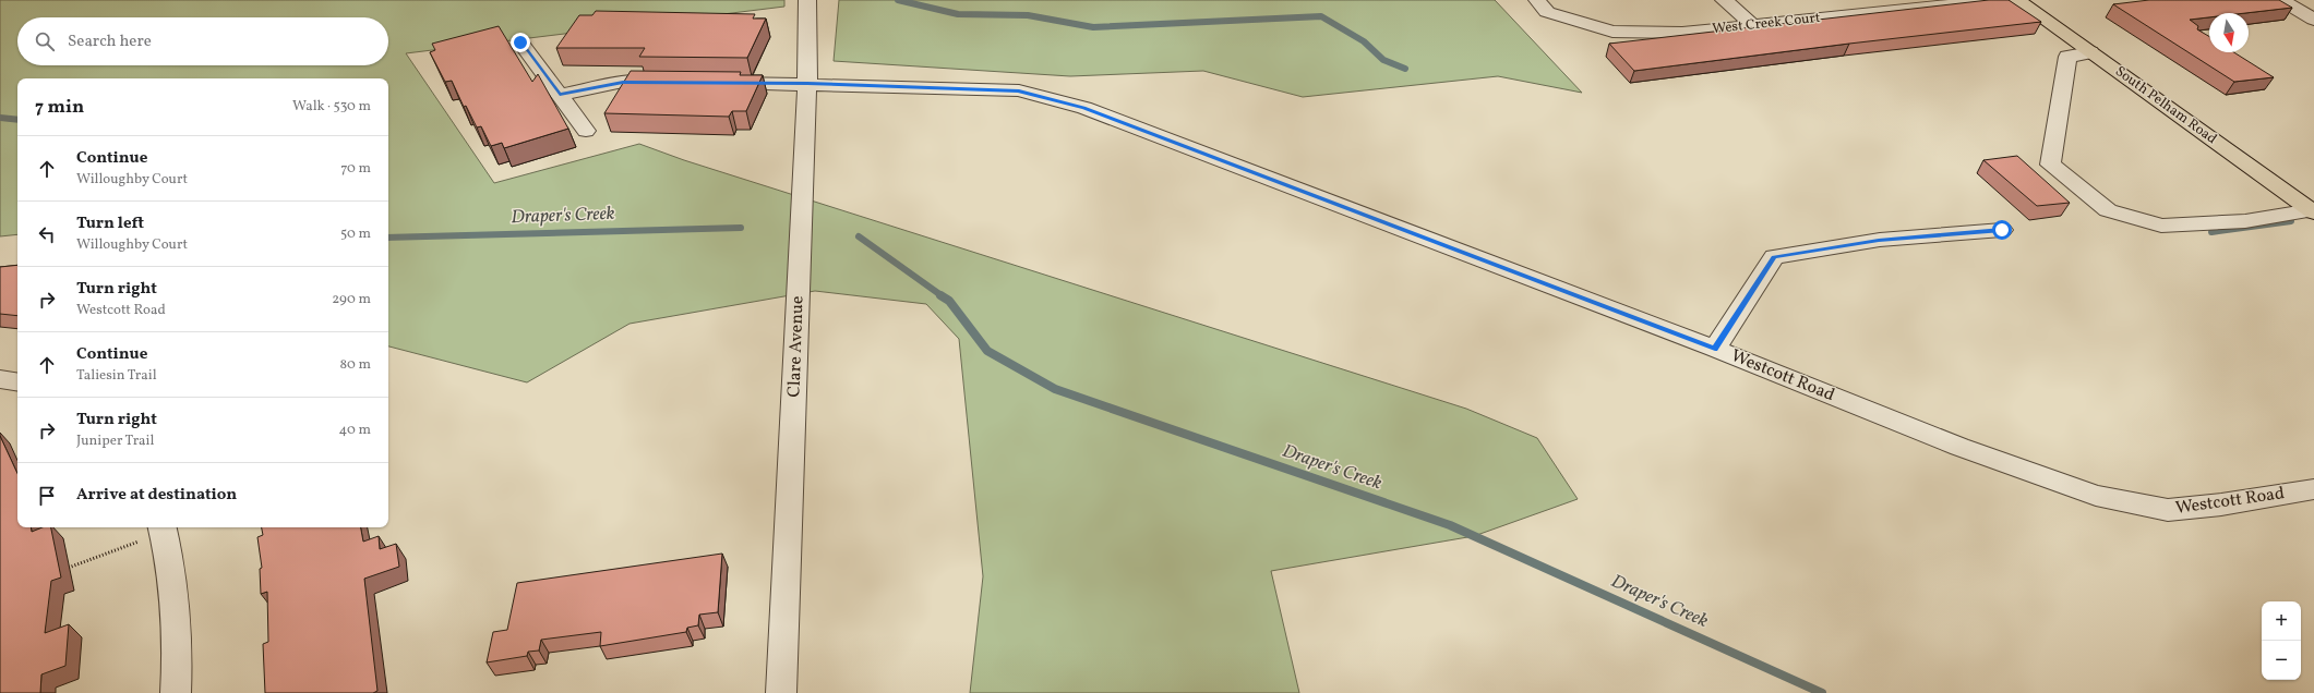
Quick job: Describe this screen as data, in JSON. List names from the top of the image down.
{
  "streets": {
    "main road": ["South Pelham Road"],
    "street": ["West Creek Court", "Clare Avenue", "Westcott Road"]
  },
  "crossings": [
    ["Clare Avenue", "Westcott Road"]
  ],
  "water": ["Draper's Creek"],
  "north": "bottom",
  "page": {
    "search": "Search here",
    "heading": ["7 min", "Walk · 530 m"],
    "list": [
      ["Continue", "Willoughby Court", "70 m"],
      ["Turn left", "Willoughby Court", "50 m"],
      ["Turn right", "Westcott Road", "290 m"],
      ["Continue", "Taliesin Trail", "80 m"],
      ["Turn right", "Juniper Trail", "40 m"],
      "Arrive at destination"
    ],
    "map_buttons": ["+", "−"]
  }
}
